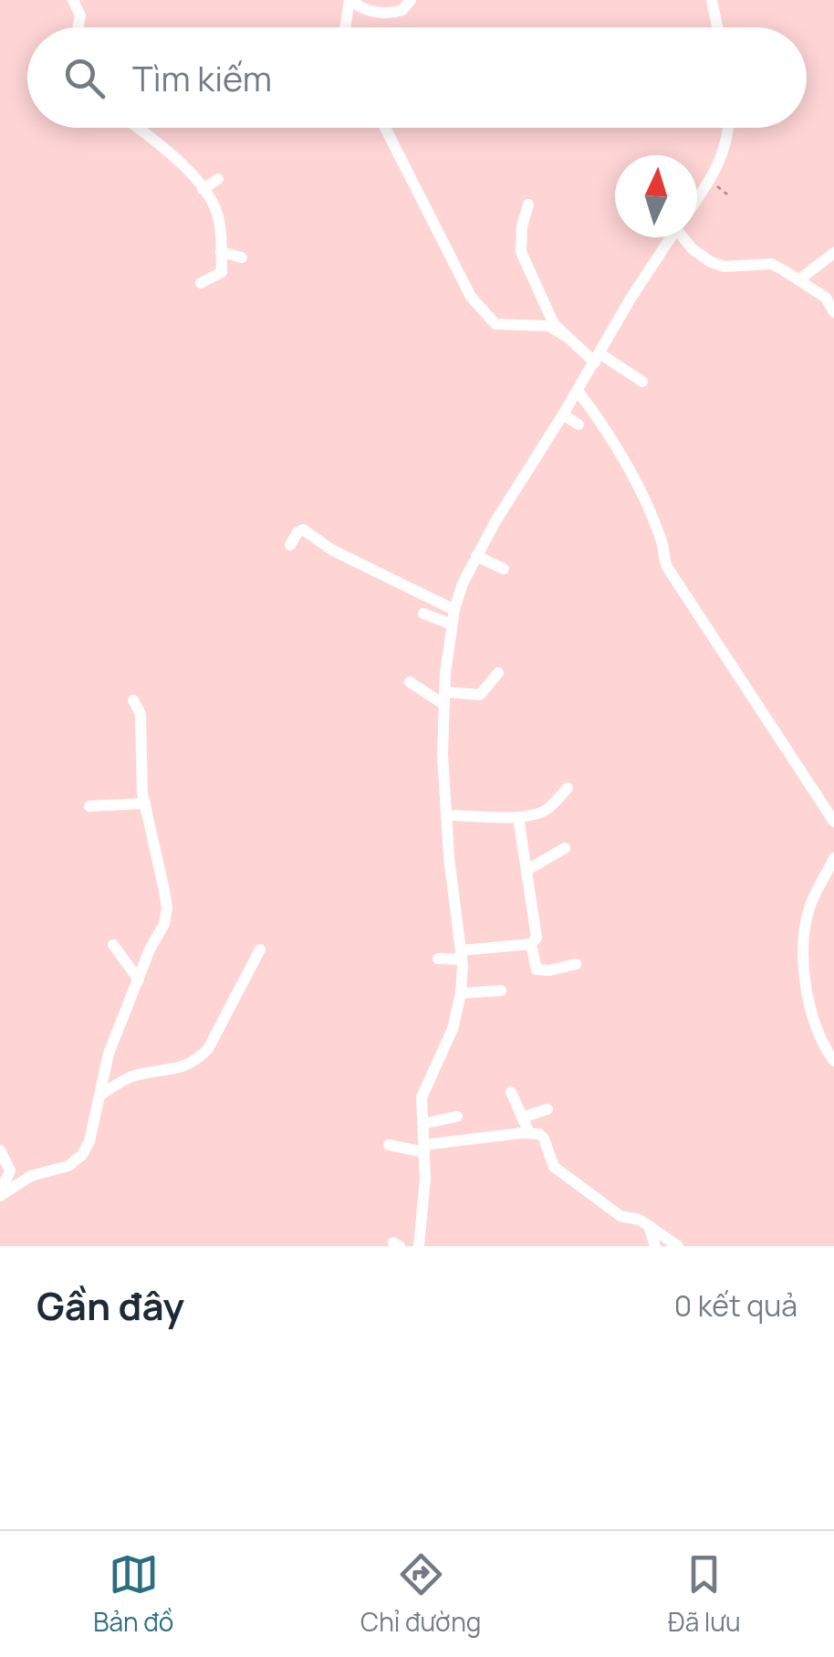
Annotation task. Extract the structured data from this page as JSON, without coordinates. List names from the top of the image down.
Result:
{
  "north": "top",
  "page": {
    "search": "Tìm kiếm",
    "heading": ["Gần đây", "0 kết quả"],
    "nav": ["Bản đồ", "Chỉ đường", "Đã lưu"]
  }
}
